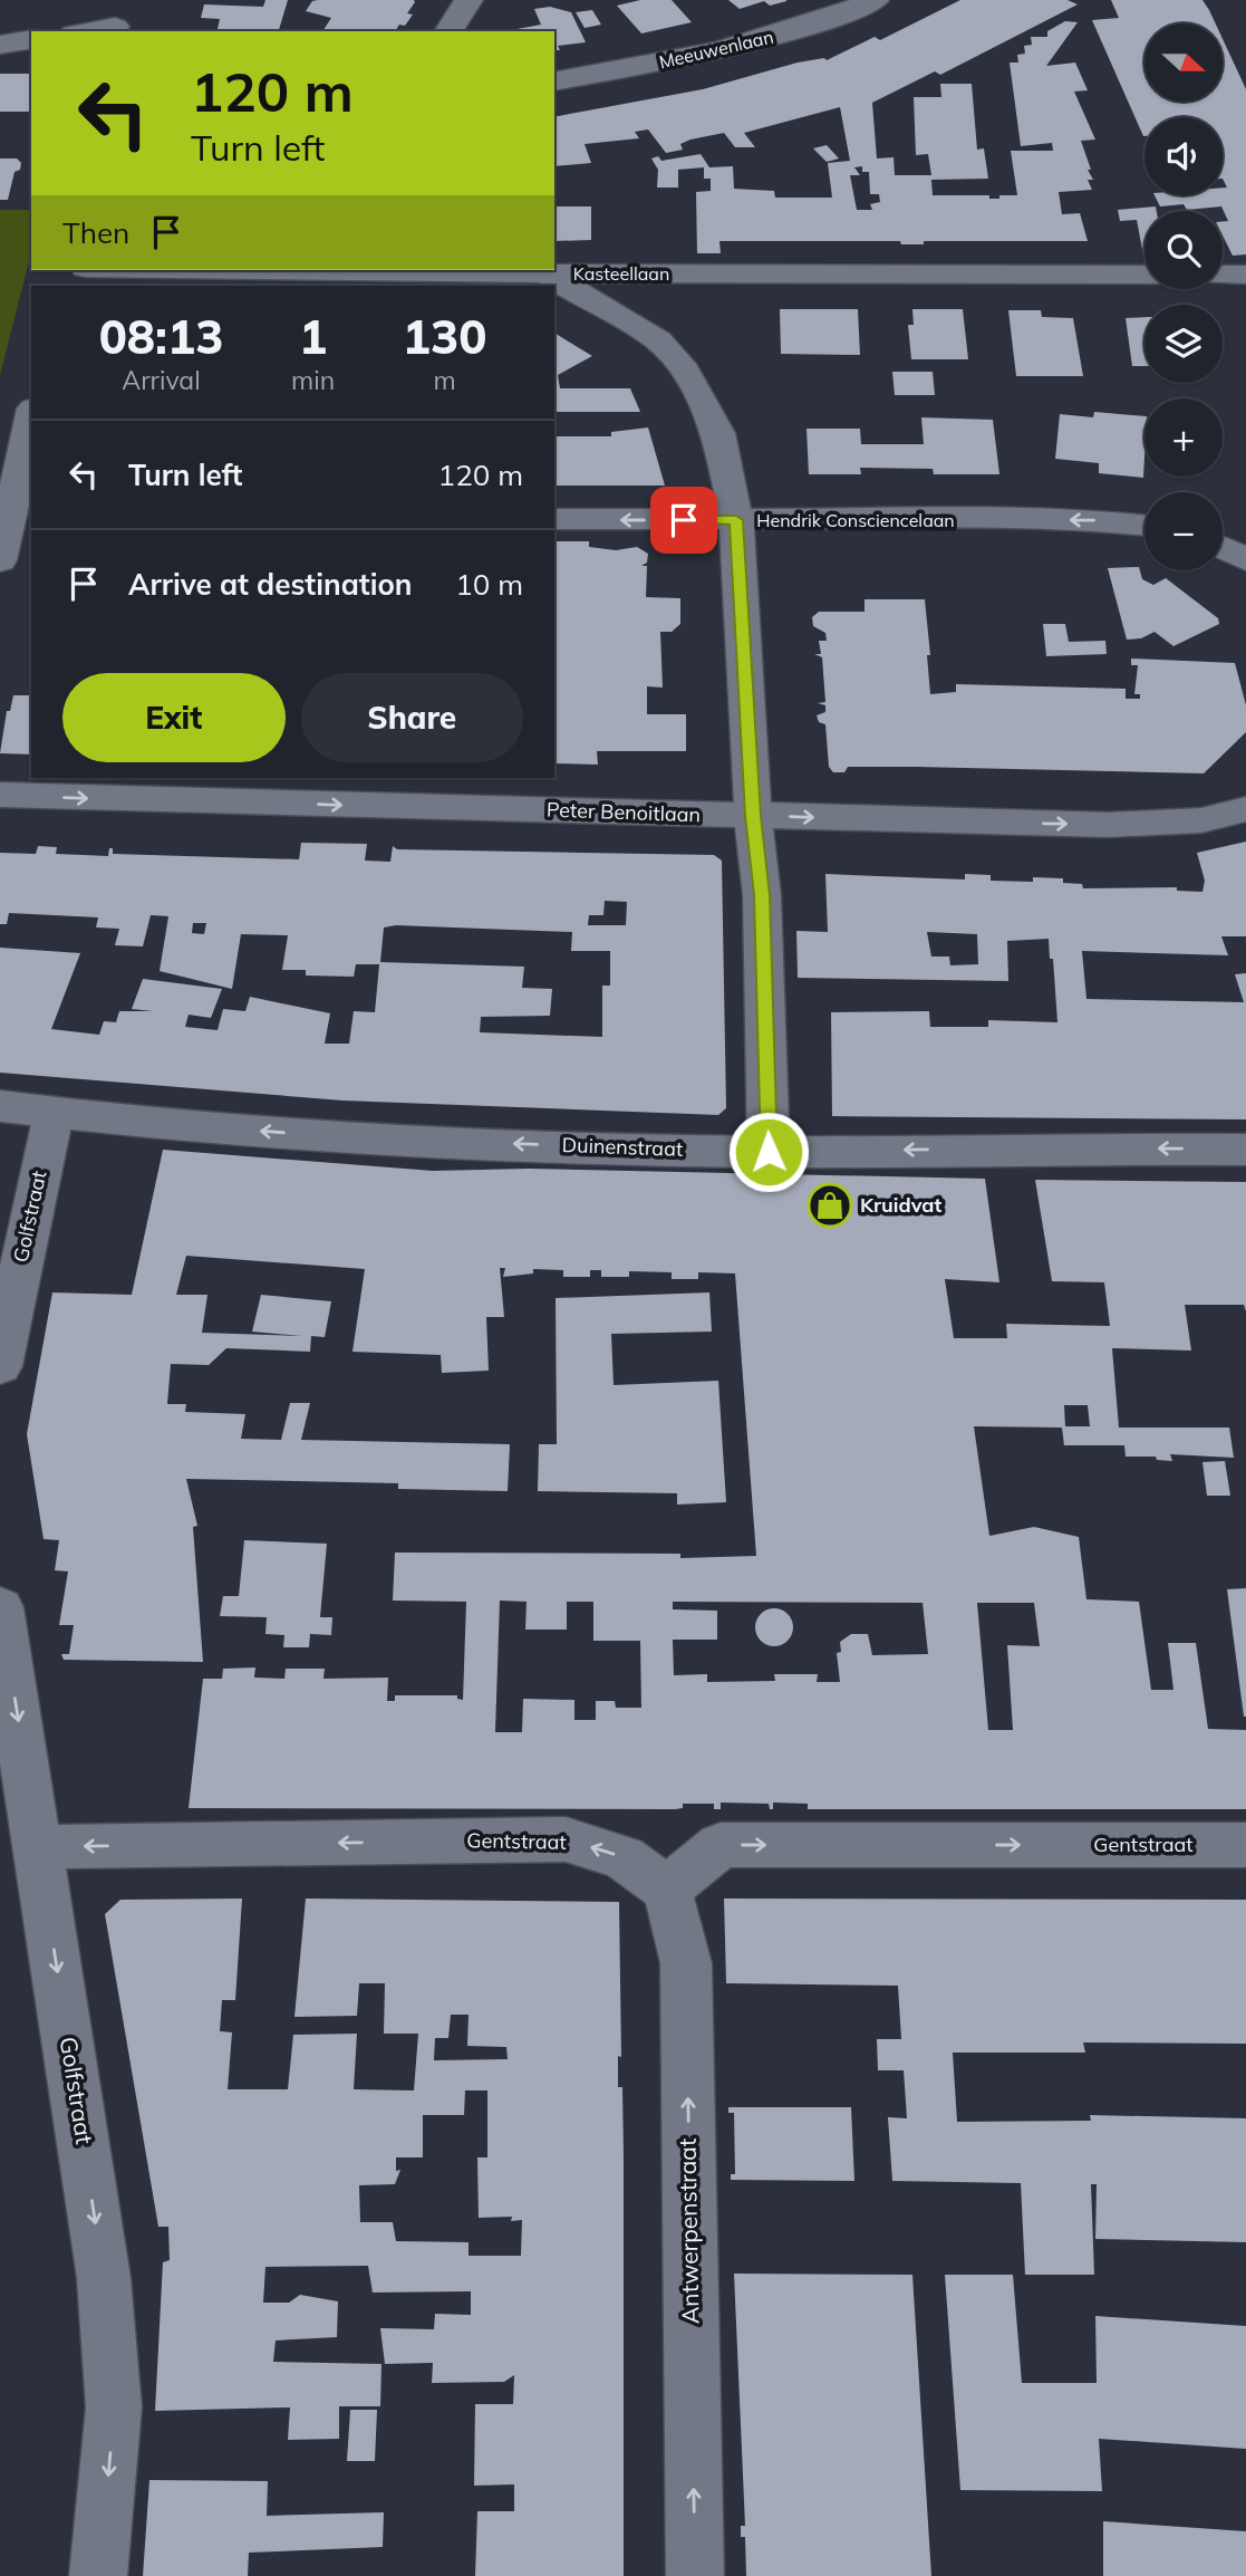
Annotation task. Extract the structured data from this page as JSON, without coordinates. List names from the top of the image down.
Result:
{
  "streets": {
    "street": [
      "Meeuwenlaan",
      "Kasteellaan",
      "Hendrik Consciencelaan",
      "Peter Benoitlaan",
      "Duinenstraat",
      "Golfstraat",
      "Gentstraat",
      "Antwerpenstraat"
    ]
  },
  "crossings": [
    ["Duinenstraat", "Golfstraat"],
    ["Golfstraat", "Gentstraat"],
    ["Gentstraat", "Antwerpenstraat"]
  ],
  "one_way": [
    "Hendrik Consciencelaan",
    "Peter Benoitlaan",
    "Duinenstraat",
    "Golfstraat",
    "Antwerpenstraat"
  ],
  "places": {
    "shop": ["Kruidvat"]
  },
  "north": "right",
  "page": {
    "map_buttons": ["+", "−"],
    "turn": ["120 m", "Turn left"],
    "then": "Then",
    "eta": [
      "08:13",
      "Arrival",
      "1",
      "min",
      "130",
      "m"
    ],
    "list": [
      {
        "name": "Turn left",
        "value": "120 m"
      },
      {
        "name": "Arrive at destination",
        "value": "10 m"
      }
    ],
    "buttons": ["Exit", "Share"]
  }
}
